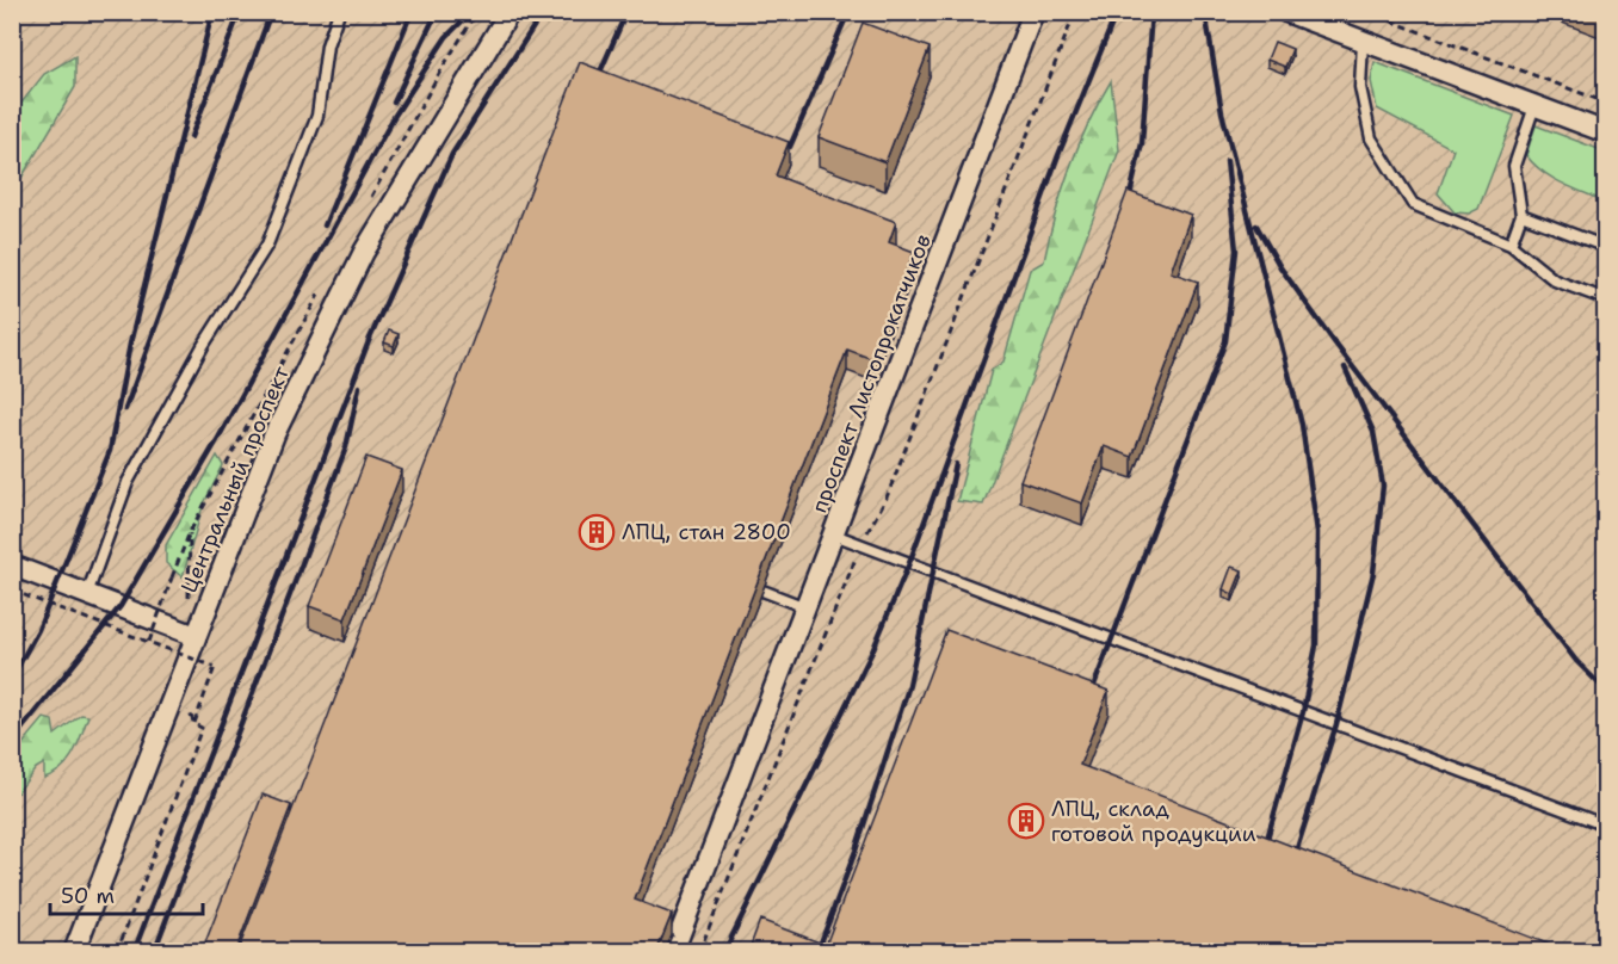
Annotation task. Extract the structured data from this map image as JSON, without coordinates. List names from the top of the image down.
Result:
{
  "streets": {
    "street": ["проспект Листопрокатчиков", "Центральный проспект"]
  },
  "places": {
    "building": ["ЛПЦ, стан 2800", "ЛПЦ, склад готовой продукции"]
  },
  "scale_bar": "50 m"
}
